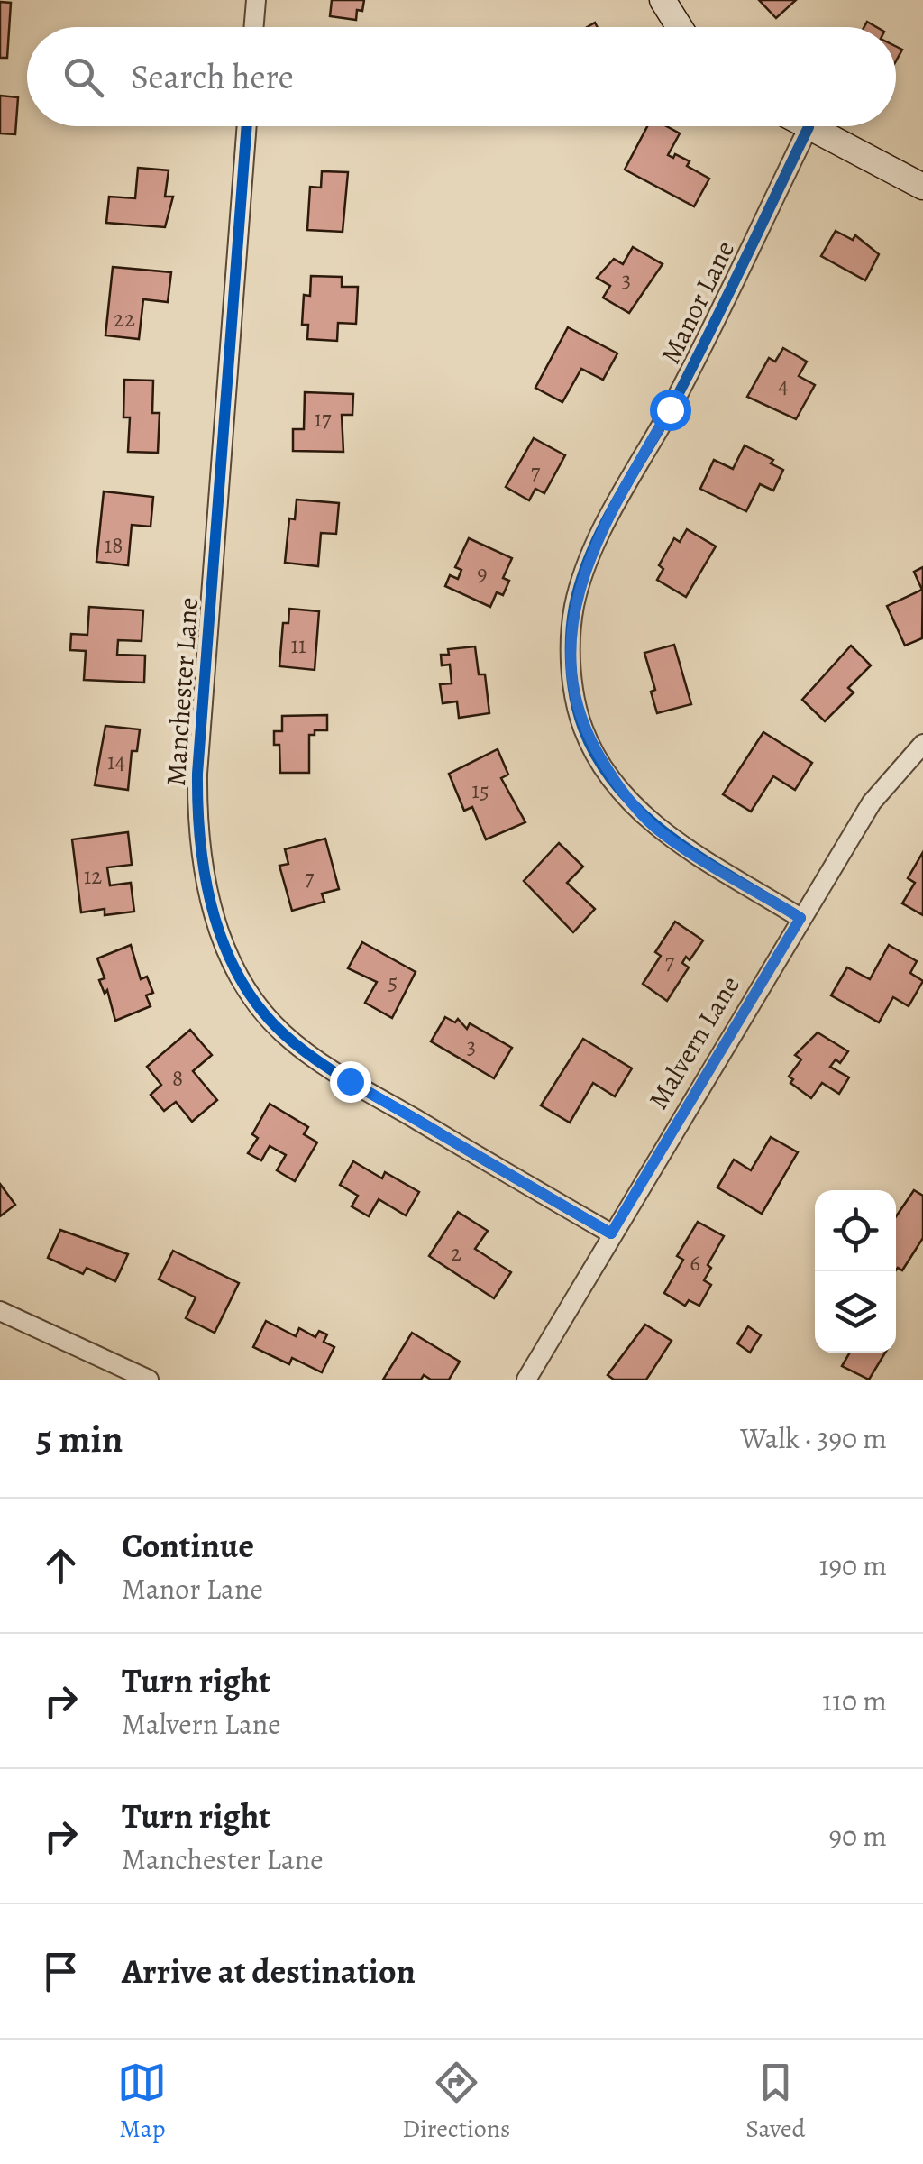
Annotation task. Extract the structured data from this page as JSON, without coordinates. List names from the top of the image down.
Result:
{
  "streets": {
    "street": ["Manor Lane", "Manchester Lane", "Malvern Lane"]
  },
  "crossings": [
    ["Manor Lane", "Malvern Lane"],
    ["Manchester Lane", "Malvern Lane"]
  ],
  "house_numbers": [
    "3",
    "22",
    "4",
    "17",
    "7",
    "18",
    "9",
    "11",
    "14",
    "15",
    "12",
    "7",
    "7",
    "5",
    "3",
    "8",
    "2",
    "6"
  ],
  "page": {
    "search": "Search here",
    "heading": ["5 min", "Walk · 390 m"],
    "list": [
      ["Continue", "Manor Lane", "190 m"],
      ["Turn right", "Malvern Lane", "110 m"],
      ["Turn right", "Manchester Lane", "90 m"],
      "Arrive at destination"
    ],
    "nav": ["Map", "Directions", "Saved"]
  }
}
